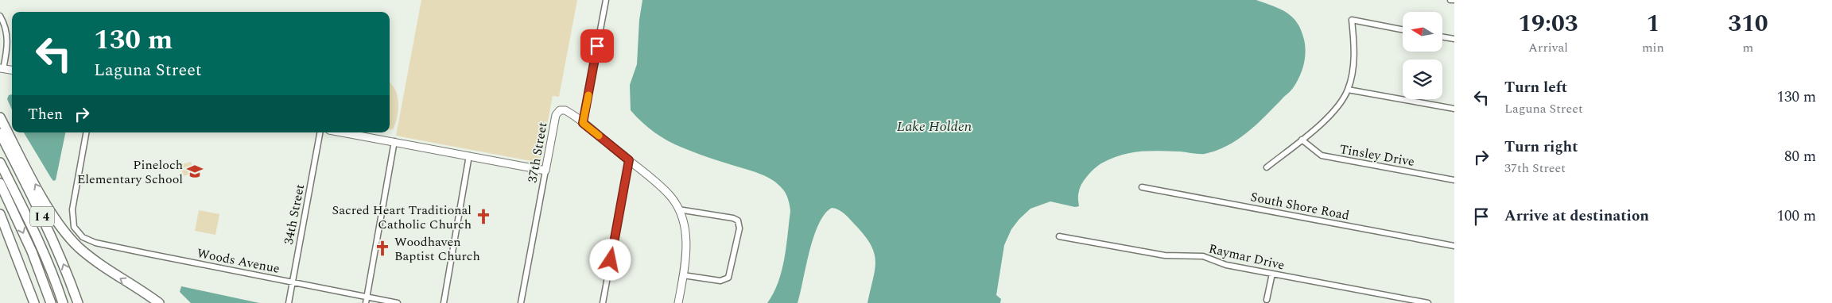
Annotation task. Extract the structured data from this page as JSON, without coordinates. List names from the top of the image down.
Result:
{
  "streets": {
    "highway": ["I 4"],
    "street": [
      "37th Street",
      "Tinsley Drive",
      "South Shore Road",
      "34th Street",
      "Raymar Drive",
      "Woods Avenue"
    ]
  },
  "crossings": [
    ["34th Street", "Woods Avenue"]
  ],
  "water": ["Lake Holden"],
  "places": {
    "school or university": ["Pineloch Elementary School"],
    "church": ["Sacred Heart Traditional Catholic Church", "Woodhaven Baptist Church"]
  },
  "north": "left",
  "page": {
    "eta": [
      "19:03",
      "Arrival",
      "1",
      "min",
      "310",
      "m"
    ],
    "turn": ["130 m", "Laguna Street"],
    "list": [
      {
        "name": "Turn left",
        "note": "Laguna Street",
        "value": "130 m"
      },
      {
        "name": "Turn right",
        "note": "37th Street",
        "value": "80 m"
      },
      {
        "name": "Arrive at destination",
        "value": "100 m"
      }
    ],
    "then": "Then"
  }
}
